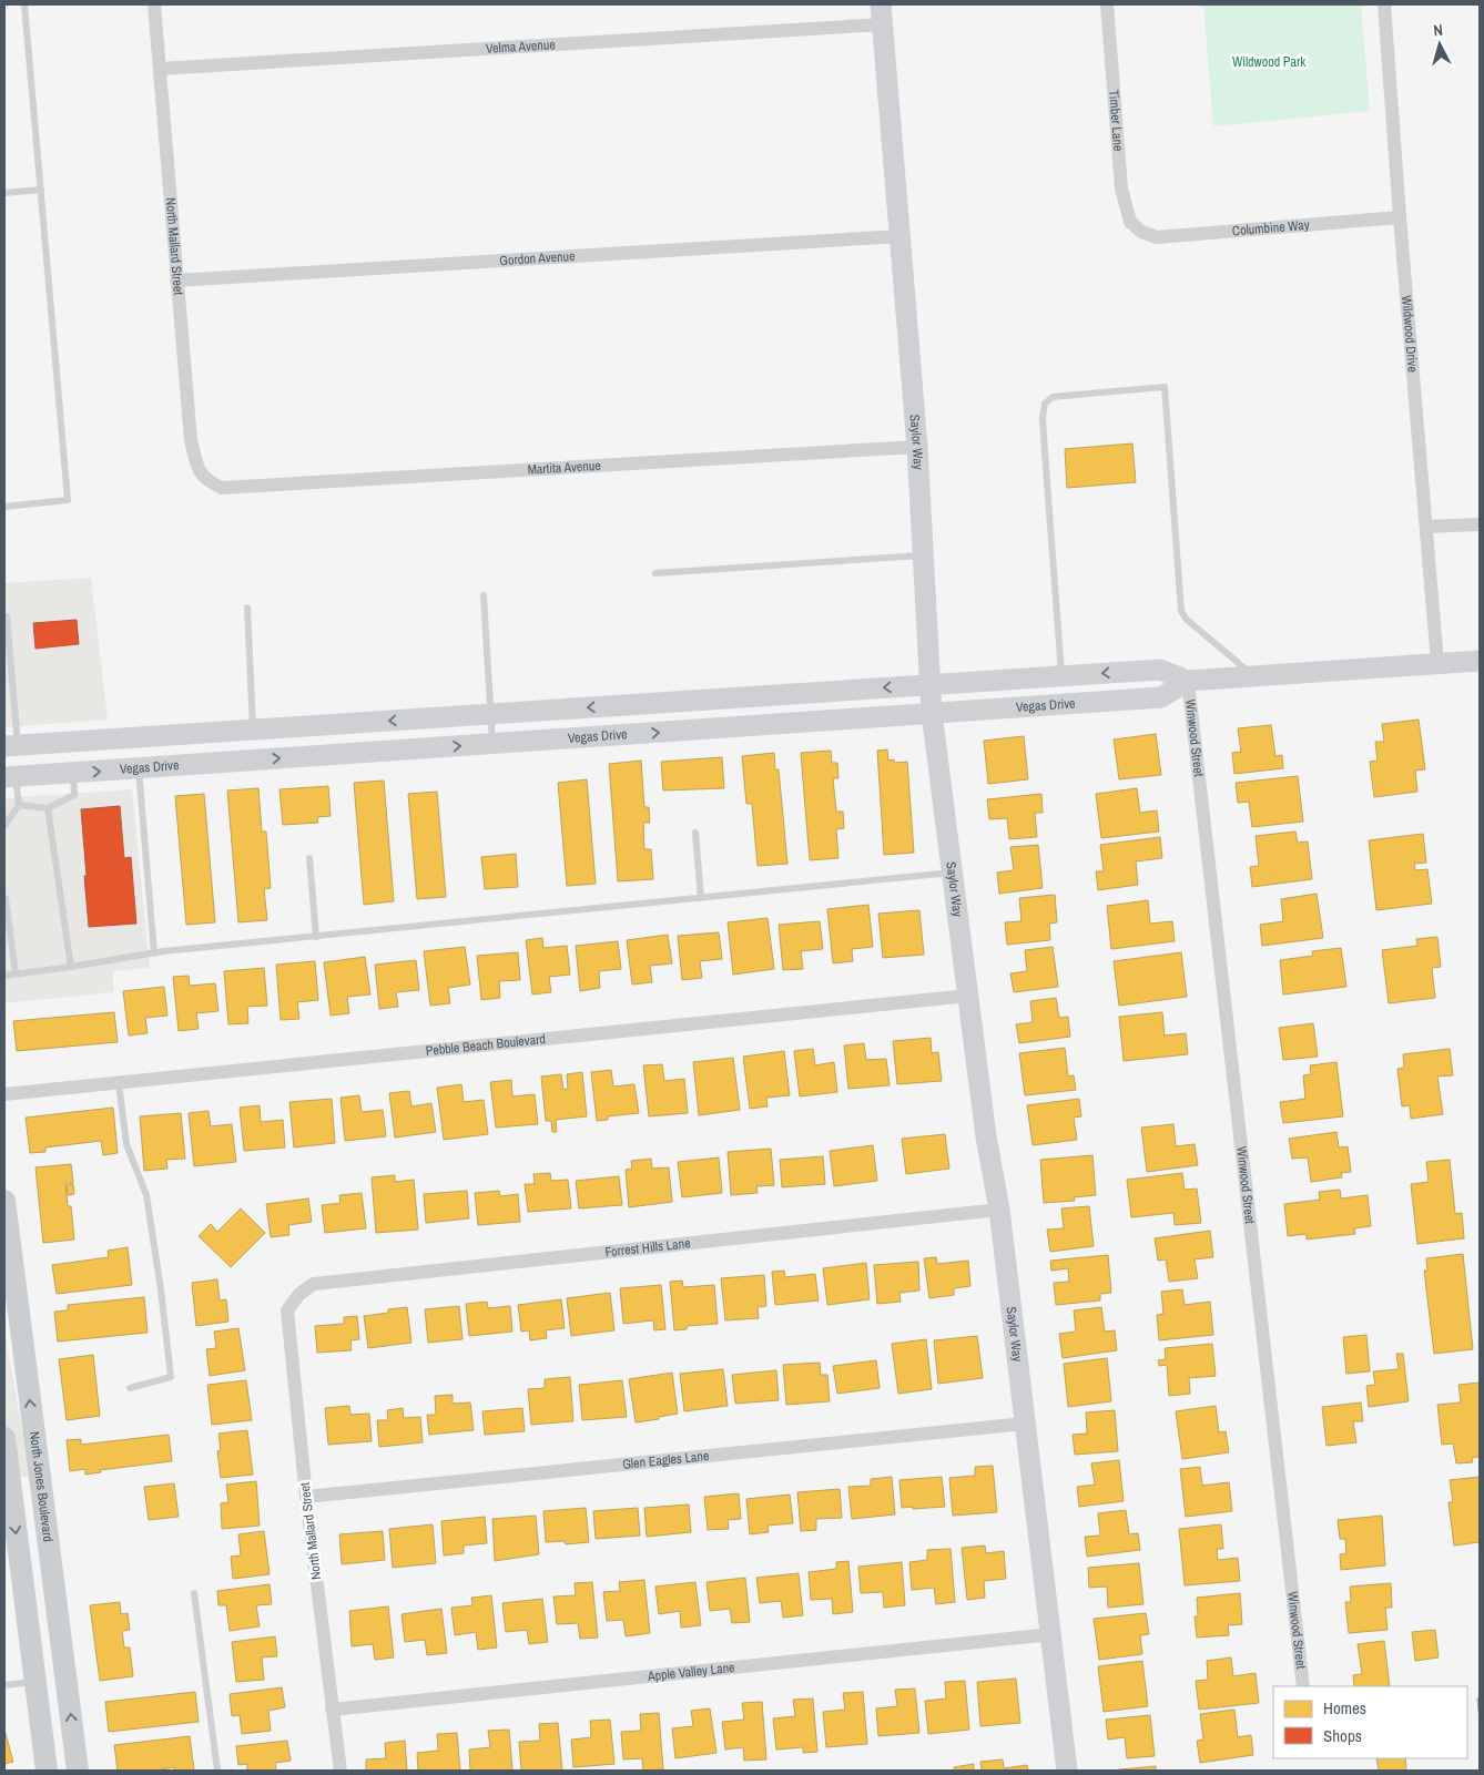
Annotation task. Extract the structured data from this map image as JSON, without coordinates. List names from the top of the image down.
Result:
{
  "streets": {
    "main road": ["Saylor Way", "Vegas Drive", "North Jones Boulevard"],
    "street": [
      "Velma Avenue",
      "Timber Lane",
      "Columbine Way",
      "North Mallard Street",
      "Gordon Avenue",
      "Wildwood Drive",
      "Martita Avenue",
      "Winwood Street",
      "Pebble Beach Boulevard",
      "Forrest Hills Lane",
      "Glen Eagles Lane",
      "Apple Valley Lane"
    ]
  },
  "crossings": [
    ["Velma Avenue", "North Mallard Street"],
    ["Velma Avenue", "Saylor Way"],
    ["Timber Lane", "Columbine Way"],
    ["Columbine Way", "Wildwood Drive"],
    ["North Mallard Street", "Gordon Avenue"],
    ["North Mallard Street", "Martita Avenue"],
    ["North Mallard Street", "Forrest Hills Lane"],
    ["North Mallard Street", "Glen Eagles Lane"],
    ["North Mallard Street", "Apple Valley Lane"],
    ["Gordon Avenue", "Saylor Way"],
    ["Wildwood Drive", "Vegas Drive"],
    ["Saylor Way", "Martita Avenue"],
    ["Saylor Way", "Vegas Drive"],
    ["Saylor Way", "Pebble Beach Boulevard"],
    ["Saylor Way", "Forrest Hills Lane"],
    ["Saylor Way", "Glen Eagles Lane"],
    ["Saylor Way", "Apple Valley Lane"],
    ["Vegas Drive", "Winwood Street"]
  ],
  "parks": ["Wildwood Park"],
  "legend": ["Homes", "Shops"],
  "north": "top"
}
